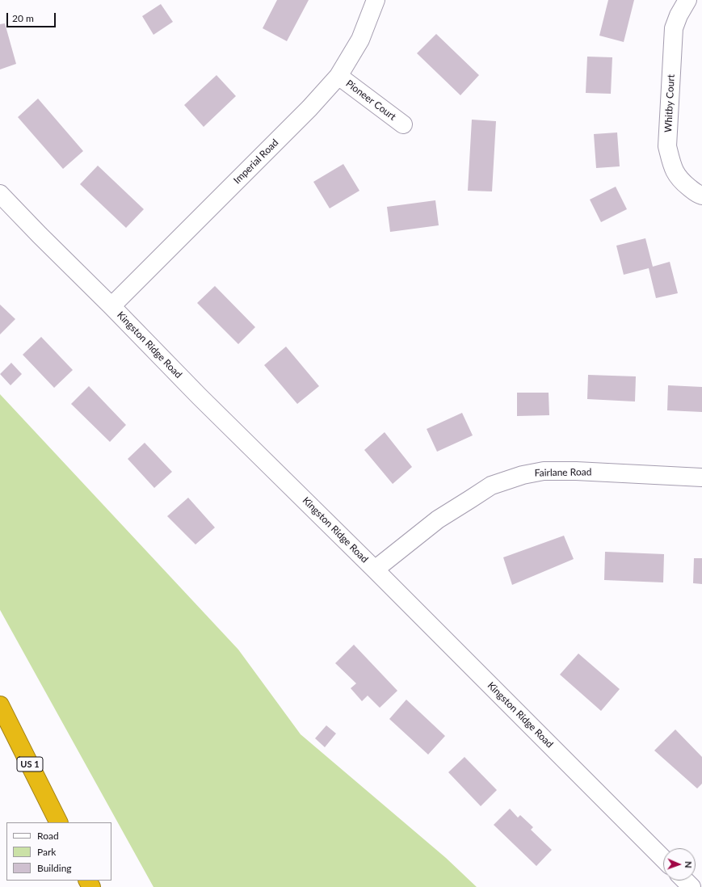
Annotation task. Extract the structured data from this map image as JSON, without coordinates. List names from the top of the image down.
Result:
{
  "streets": {
    "highway": ["US 1"],
    "street": [
      "Pioneer Court",
      "Whitby Court",
      "Imperial Road",
      "Kingston Ridge Road",
      "Fairlane Road"
    ]
  },
  "crossings": [
    ["Pioneer Court", "Imperial Road"],
    ["Imperial Road", "Kingston Ridge Road"],
    ["Kingston Ridge Road", "Fairlane Road"]
  ],
  "legend": ["Road", "Park", "Building"],
  "scale_bar": "20 m",
  "north": "right"
}
